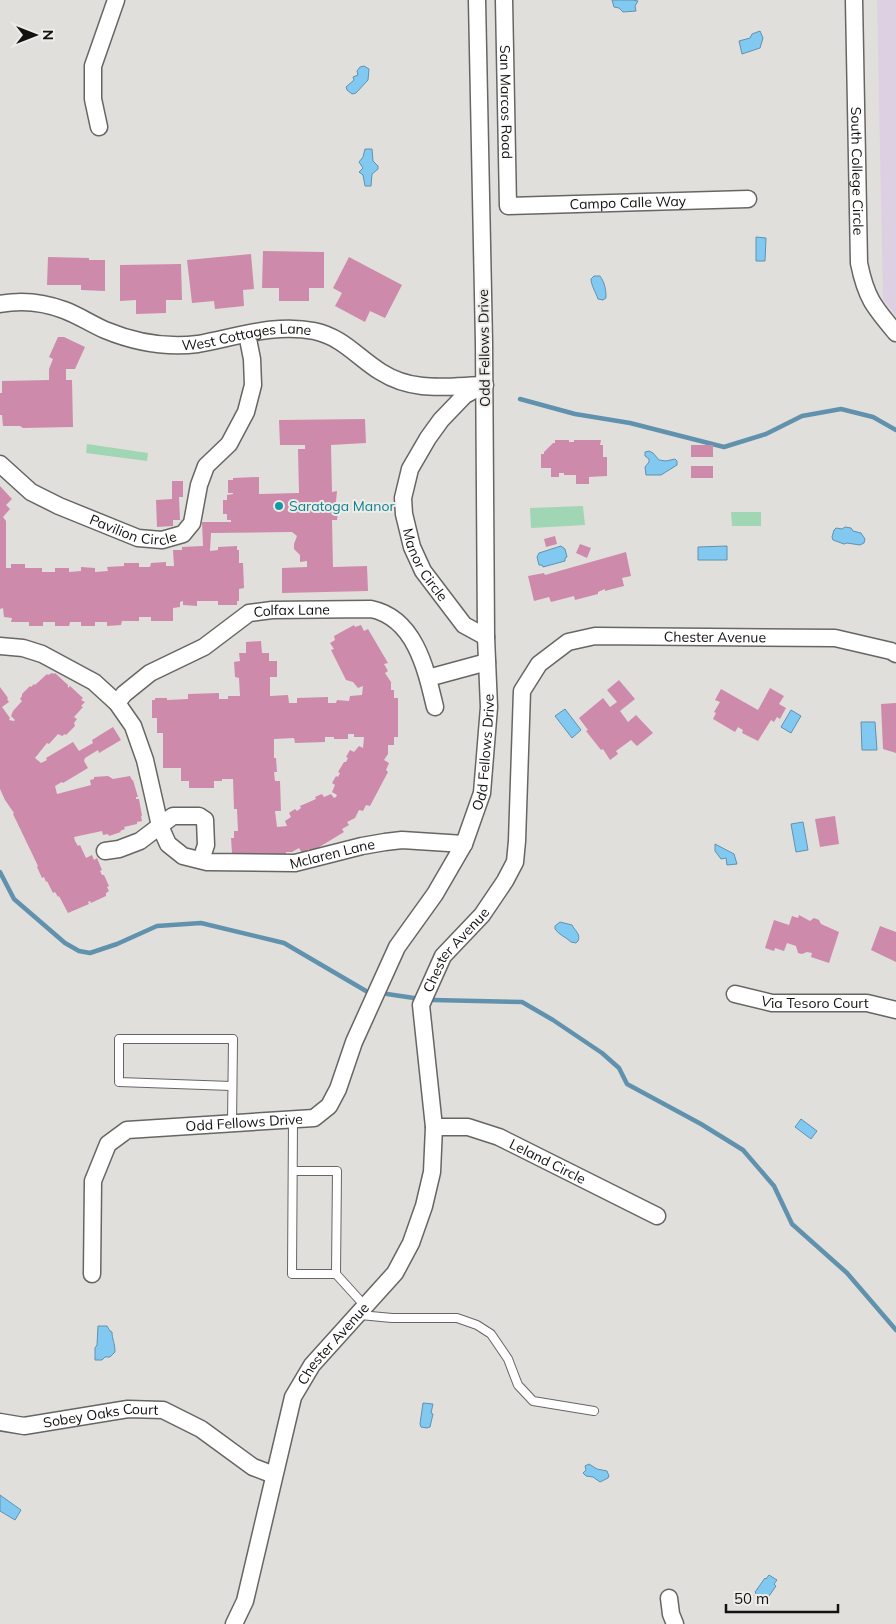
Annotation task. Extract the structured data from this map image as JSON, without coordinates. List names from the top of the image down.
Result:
{
  "streets": {
    "street": [
      "San Marcos Road",
      "South College Circle",
      "Campo Calle Way",
      "West Cottages Lane",
      "Odd Fellows Drive",
      "Pavilion Circle",
      "Manor Circle",
      "Colfax Lane",
      "Chester Avenue",
      "Mclaren Lane",
      "Via Tesoro Court",
      "Leland Circle",
      "Sobey Oaks Court"
    ]
  },
  "crossings": [
    ["San Marcos Road", "Campo Calle Way"],
    ["West Cottages Lane", "Odd Fellows Drive"],
    ["West Cottages Lane", "Pavilion Circle"],
    ["West Cottages Lane", "Manor Circle"],
    ["Odd Fellows Drive", "Manor Circle"],
    ["Odd Fellows Drive", "Mclaren Lane"],
    ["Colfax Lane", "Mclaren Lane"],
    ["Chester Avenue", "Leland Circle"],
    ["Chester Avenue", "Sobey Oaks Court"]
  ],
  "places": ["Saratoga Manor"],
  "scale_bar": "50 m",
  "north": "right"
}
